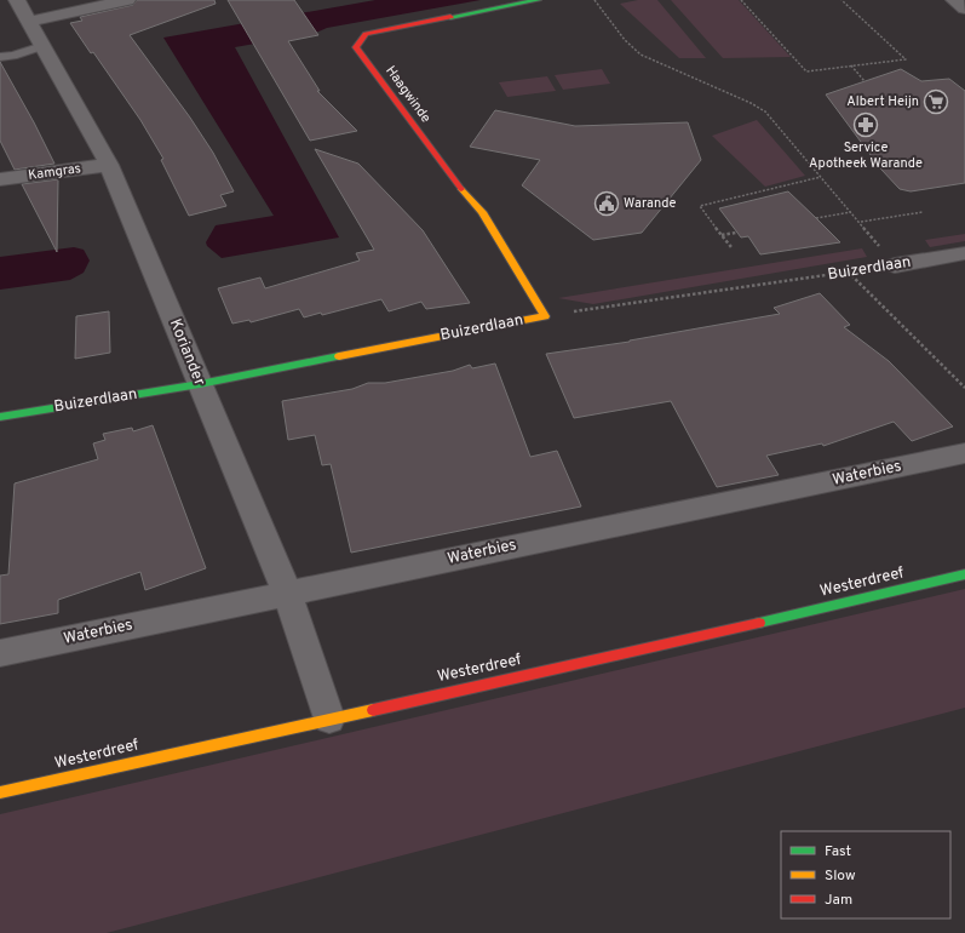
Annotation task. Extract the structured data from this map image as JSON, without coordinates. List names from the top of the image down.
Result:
{
  "streets": {
    "street": [
      "Haagwinde",
      "Kamgras",
      "Buizerdlaan",
      "Koriander",
      "Waterbies",
      "Westerdreef"
    ]
  },
  "crossings": [
    ["Haagwinde", "Buizerdlaan"],
    ["Kamgras", "Koriander"],
    ["Buizerdlaan", "Koriander"],
    ["Koriander", "Waterbies"],
    ["Koriander", "Westerdreef"]
  ],
  "places": {
    "supermarket": ["Albert Heijn"],
    "pharmacy": ["Service Apotheek Warande"],
    "public building": ["Warande"]
  },
  "legend": ["Fast", "Slow", "Jam"]
}
